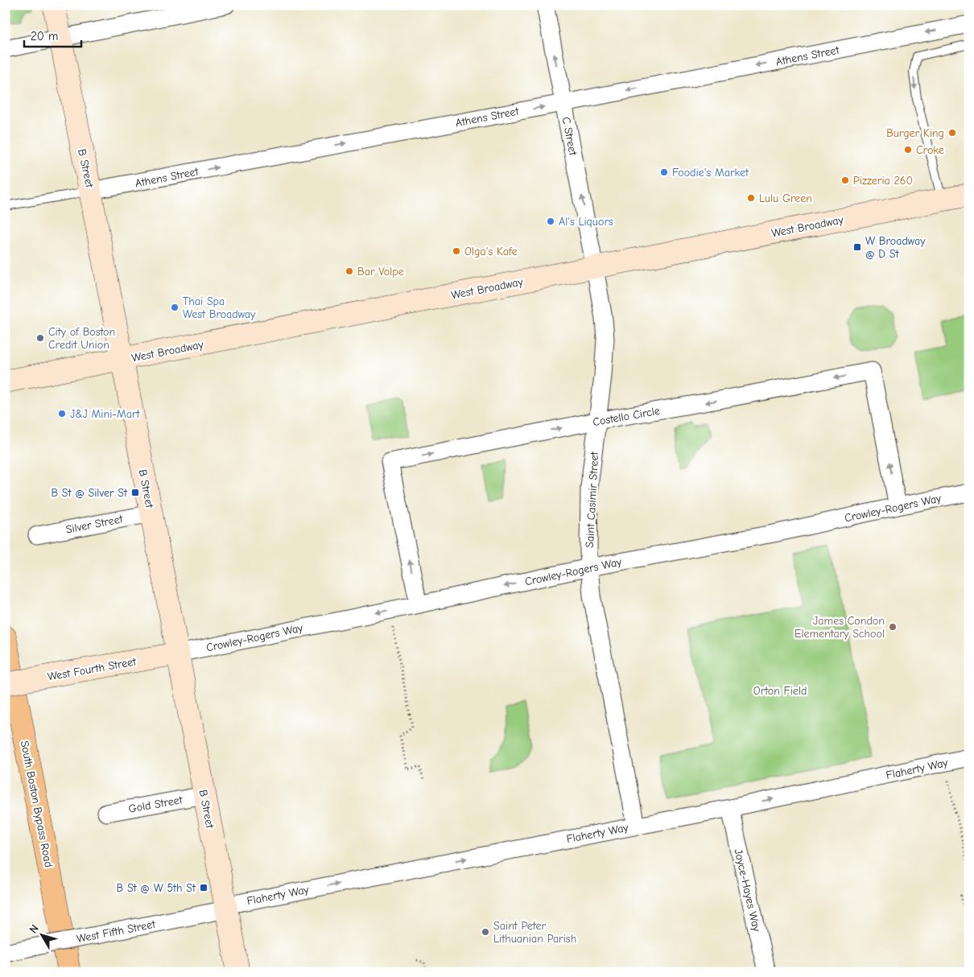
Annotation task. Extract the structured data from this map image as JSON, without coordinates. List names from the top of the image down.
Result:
{
  "streets": {
    "main road": [
      "B Street",
      "West Broadway",
      "West Fourth Street",
      "South Boston Bypass Road"
    ],
    "street": [
      "Athens Street",
      "C Street",
      "Costello Circle",
      "Saint Casimir Street",
      "Crowley-Rogers Way",
      "Silver Street",
      "Flaherty Way",
      "Gold Street",
      "Joyce-Hayes Way",
      "West Fifth Street"
    ]
  },
  "crossings": [
    ["Athens Street", "C Street"],
    ["Athens Street", "B Street"],
    ["C Street", "West Broadway"],
    ["C Street", "Saint Casimir Street"],
    ["B Street", "West Broadway"],
    ["B Street", "Crowley-Rogers Way"],
    ["B Street", "Silver Street"],
    ["B Street", "West Fourth Street"],
    ["B Street", "Flaherty Way"],
    ["B Street", "Gold Street"],
    ["B Street", "West Fifth Street"],
    ["West Broadway", "Saint Casimir Street"],
    ["Costello Circle", "Saint Casimir Street"],
    ["Costello Circle", "Crowley-Rogers Way"],
    ["Saint Casimir Street", "Crowley-Rogers Way"],
    ["Saint Casimir Street", "Flaherty Way"],
    ["Crowley-Rogers Way", "West Fourth Street"],
    ["Flaherty Way", "Joyce-Hayes Way"],
    ["Flaherty Way", "West Fifth Street"]
  ],
  "one_way": ["C Street", "Crowley-Rogers Way", "Flaherty Way"],
  "parks": ["Orton Field"],
  "places": {
    "other": [
      "Burger King",
      "Croke",
      "Foodie's Market",
      "Pizzeria 260",
      "Lulu Green",
      "Al's Liquors",
      "Olga's Kafe",
      "Bar Volpe",
      "Thai Spa West Broadway",
      "City of Boston Credit Union",
      "J&J Mini-Mart",
      "James Condon Elementary School",
      "Saint Peter Lithuanian Parish"
    ],
    "transit": ["W Broadway @ D St", "B St @ Silver St", "B St @ W 5th St"]
  },
  "scale_bar": "20 m",
  "north": "top left"
}
